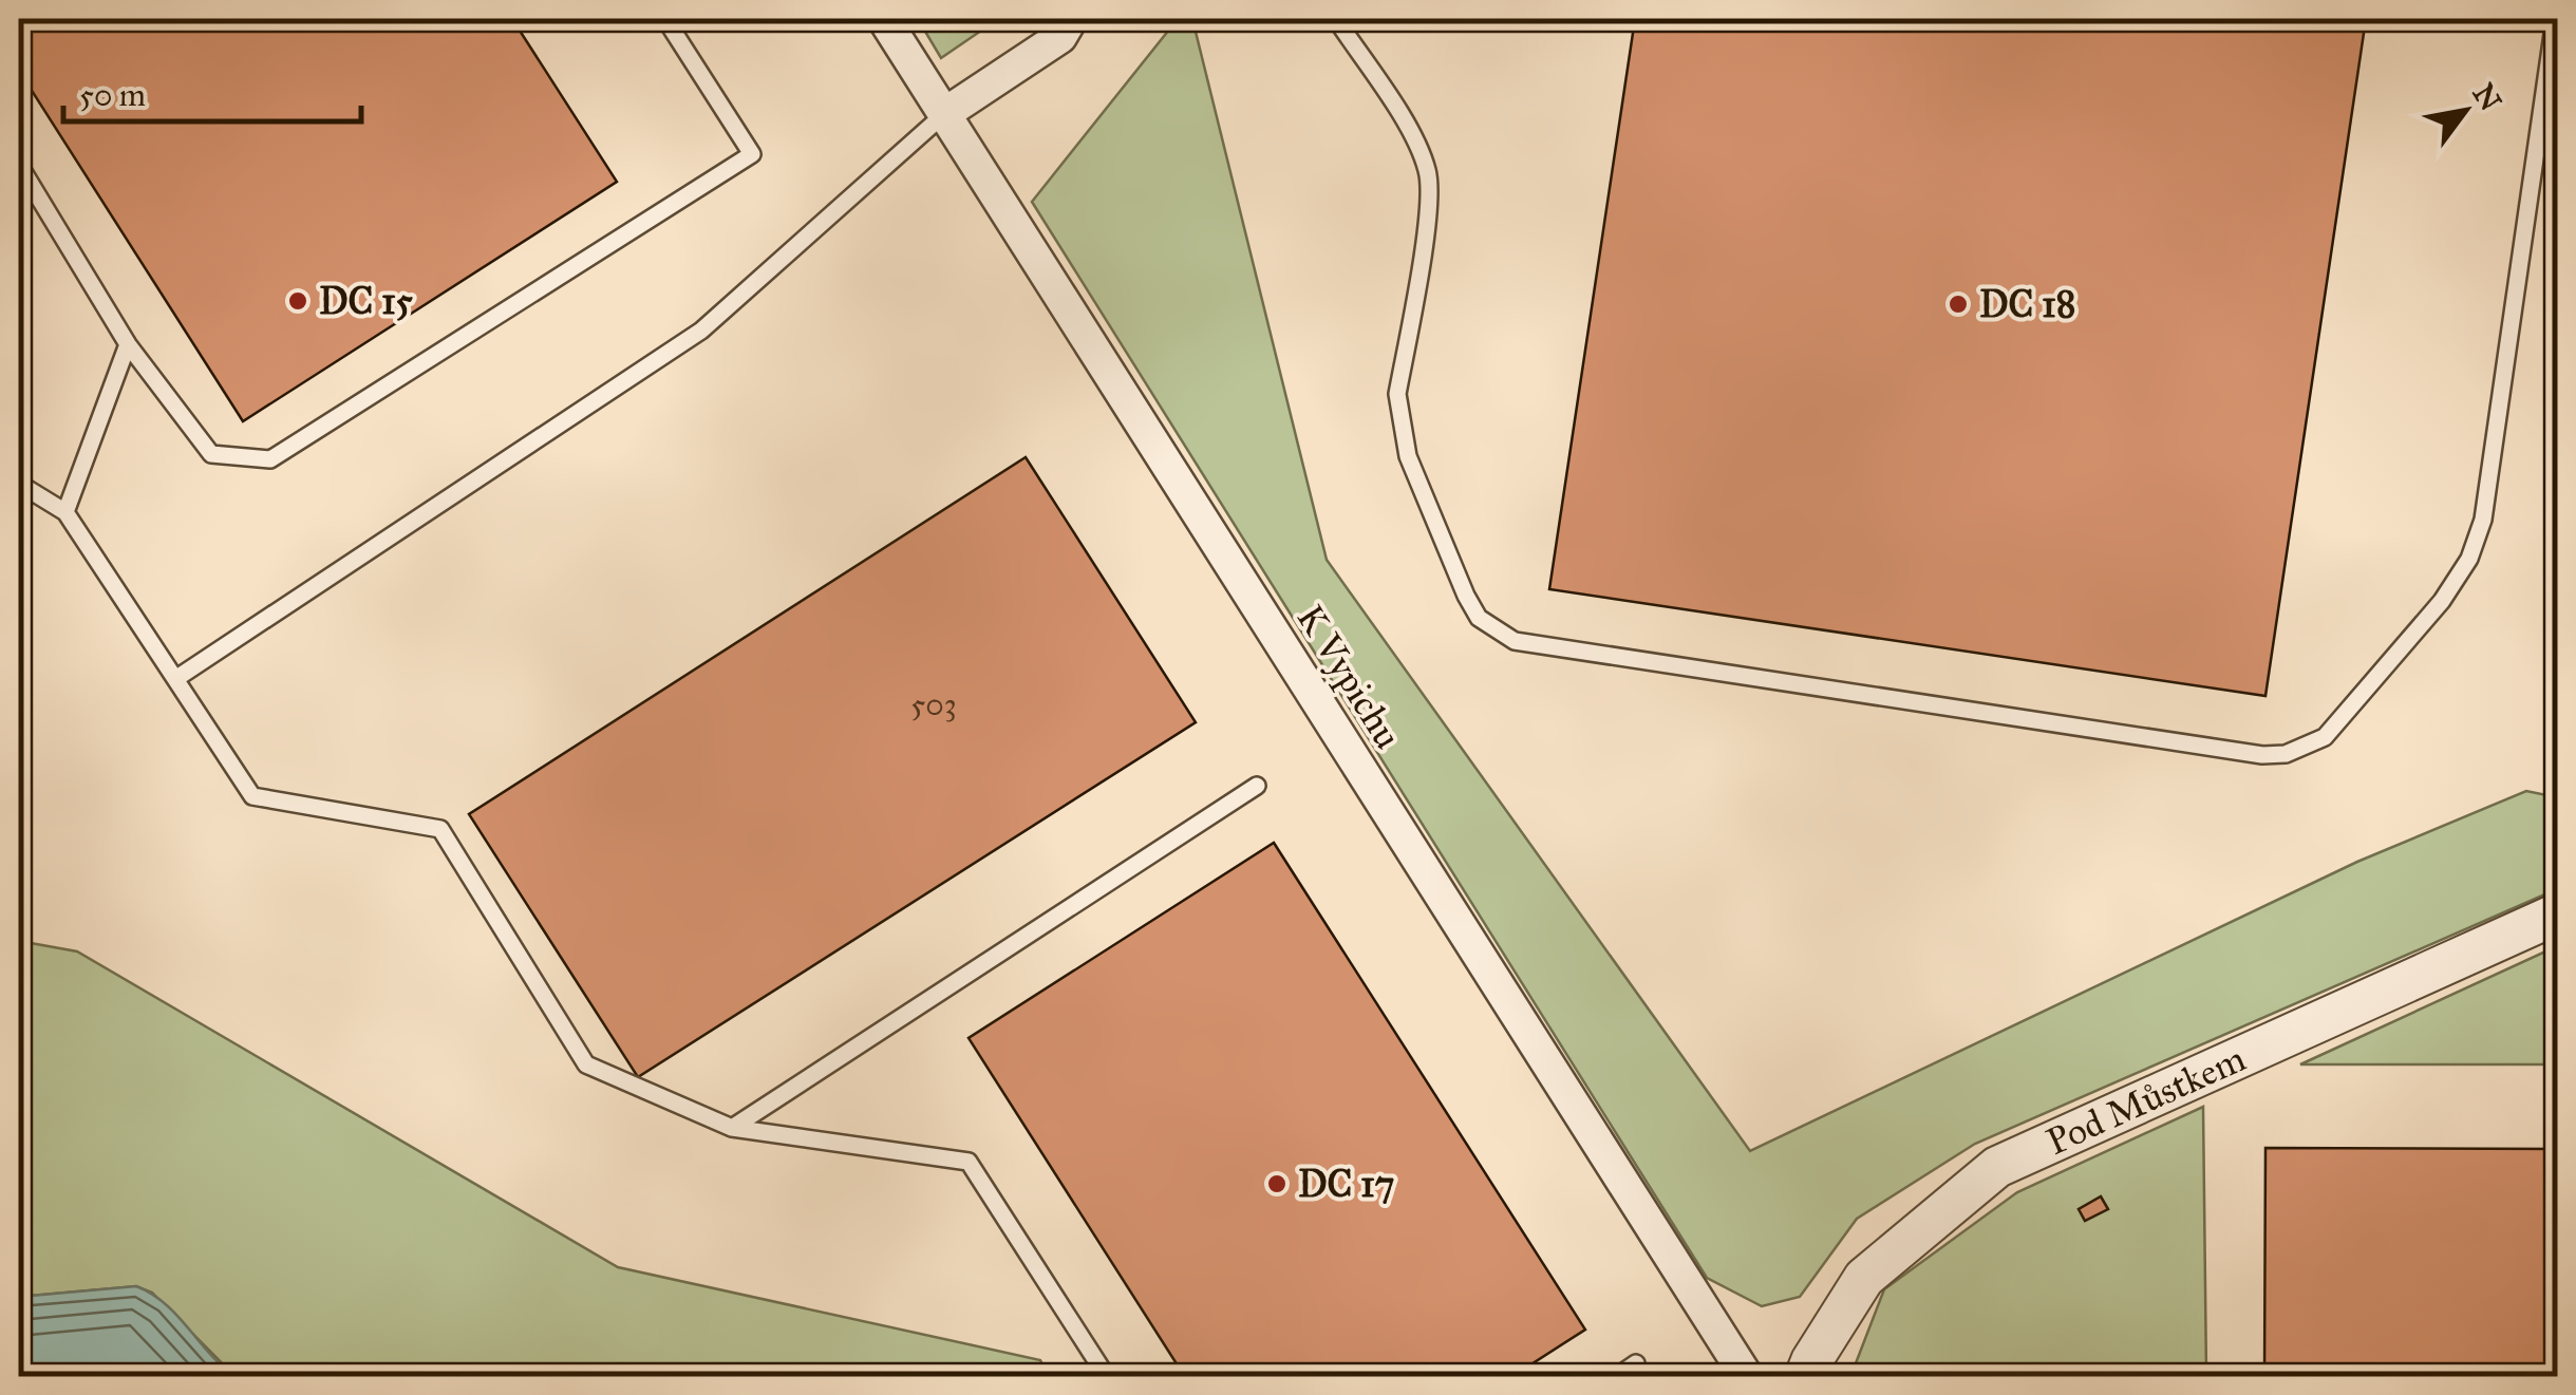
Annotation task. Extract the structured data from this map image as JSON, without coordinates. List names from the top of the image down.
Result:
{
  "streets": {
    "street": ["K Vypichu", "Pod Můstkem"]
  },
  "places": ["DC 15", "DC 18", "DC 17"],
  "house_numbers": ["503"],
  "scale_bar": "50 m",
  "north": "top right"
}
